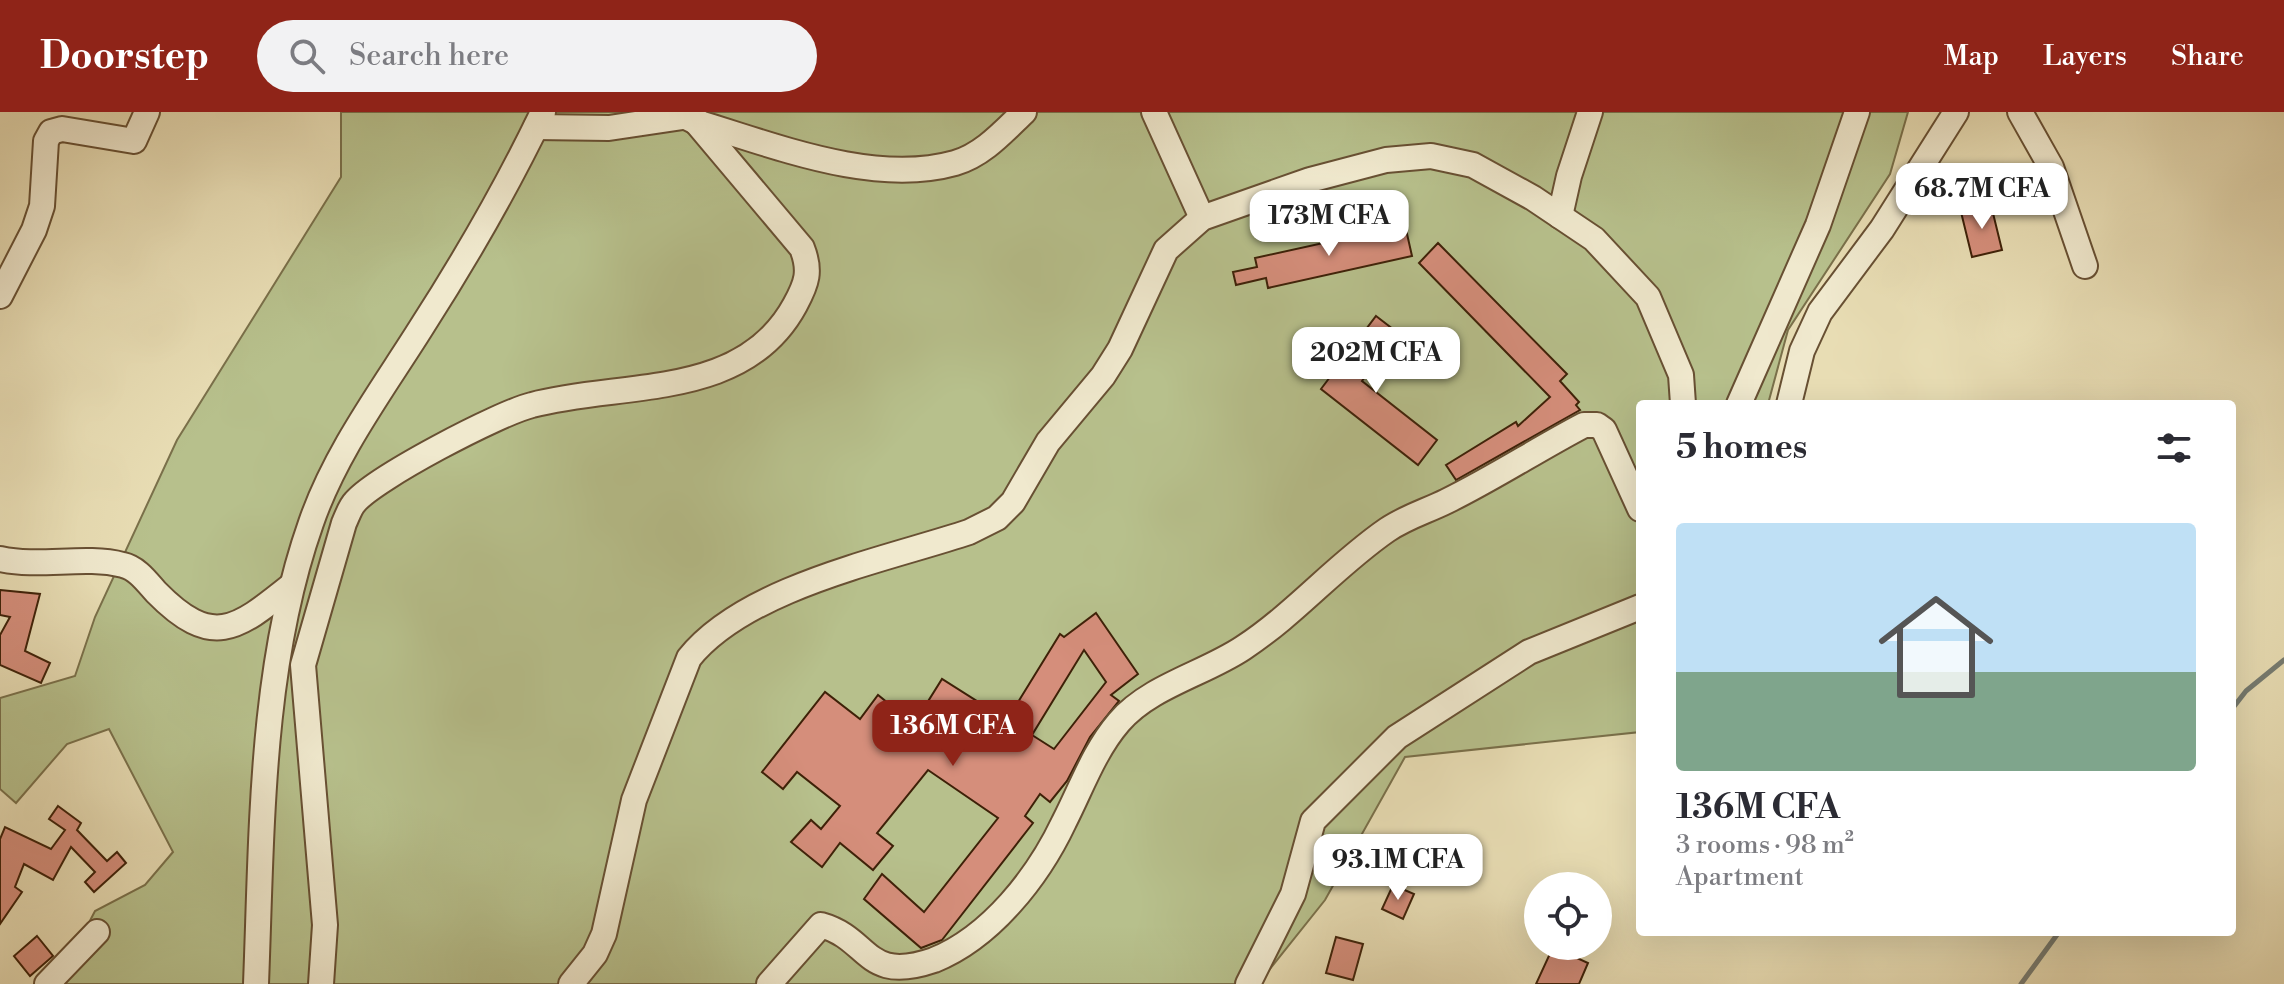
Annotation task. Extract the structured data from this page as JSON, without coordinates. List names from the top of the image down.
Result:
{
  "page": {
    "header": "Doorstep",
    "search": "Search here",
    "nav": ["Map", "Layers", "Share"],
    "price": [
      "68.7M CFA",
      "173M CFA",
      "202M CFA",
      "136M CFA",
      "93.1M CFA"
    ],
    "heading": "5 homes",
    "list": [
      {
        "name": "136M CFA",
        "note": "3 rooms · 98 m² · Apartment"
      }
    ]
  }
}
